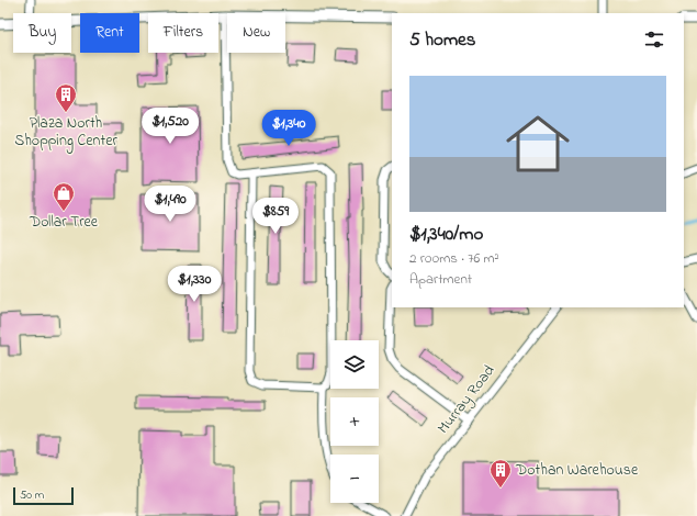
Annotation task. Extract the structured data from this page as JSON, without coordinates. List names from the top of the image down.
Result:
{
  "streets": {
    "street": ["Murray Road"]
  },
  "places": {
    "building": ["Plaza North Shopping Center", "Dothan Warehouse"],
    "shop": ["Dollar Tree"]
  },
  "scale_bar": "50 m",
  "page": {
    "chip": [
      "Buy",
      "Rent",
      "Filters",
      "New"
    ],
    "heading": "5 homes",
    "list": [
      {
        "name": "$1,340/mo",
        "note": "2 rooms · 76 m² · Apartment"
      }
    ],
    "price": [
      "$1,520",
      "$1,340",
      "$1,490",
      "$859",
      "$1,330"
    ],
    "map_buttons": ["+", "−"],
    "scale": "50 m"
  }
}
